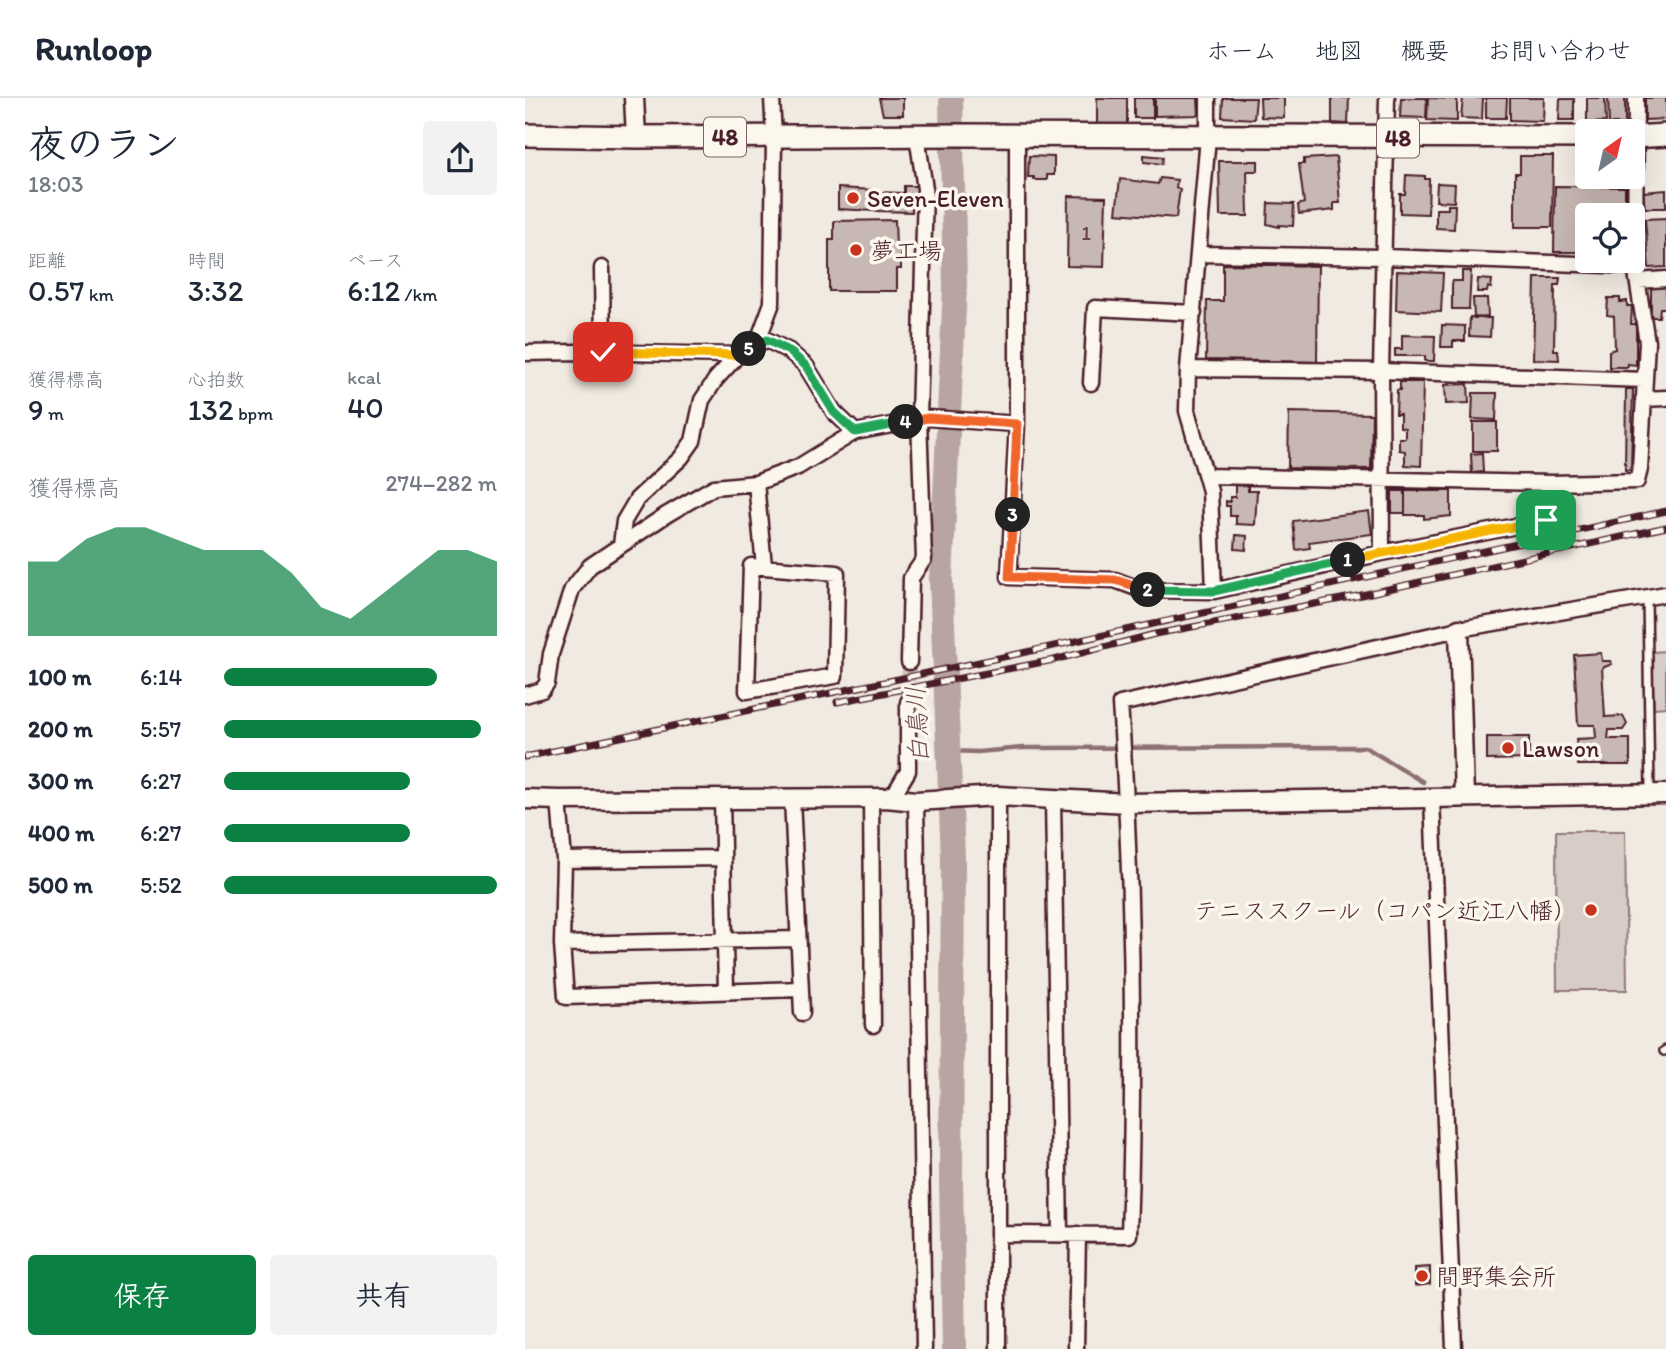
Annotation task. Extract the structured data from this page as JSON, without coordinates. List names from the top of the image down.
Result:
{
  "streets": {
    "main road": ["48"]
  },
  "water": ["白鳥川"],
  "places": [
    "Seven-Eleven",
    "夢工場",
    "Lawson",
    "テニススクール（コパン近江八幡）",
    "間野集会所"
  ],
  "house_numbers": ["1"],
  "north": "top right",
  "page": {
    "header": "Runloop",
    "nav": [
      "ホーム",
      "地図",
      "概要",
      "お問い合わせ"
    ],
    "heading": ["夜のラン", "18:03"],
    "stats": [
      ["距離", "0.57 km"],
      ["時間", "3:32"],
      ["ペース", "6:12 /km"],
      ["獲得標高", "9 m"],
      ["心拍数", "132 bpm"],
      ["kcal", "40"]
    ],
    "pins": [
      "5",
      "4",
      "3",
      "1",
      "2"
    ],
    "chart": ["獲得標高", "274–282 m"],
    "list": [
      {
        "name": "100 m",
        "note": "6:14"
      },
      {
        "name": "200 m",
        "note": "5:57"
      },
      {
        "name": "300 m",
        "note": "6:27"
      },
      {
        "name": "400 m",
        "note": "6:27"
      },
      {
        "name": "500 m",
        "note": "5:52"
      }
    ],
    "buttons": ["保存", "共有"]
  }
}
